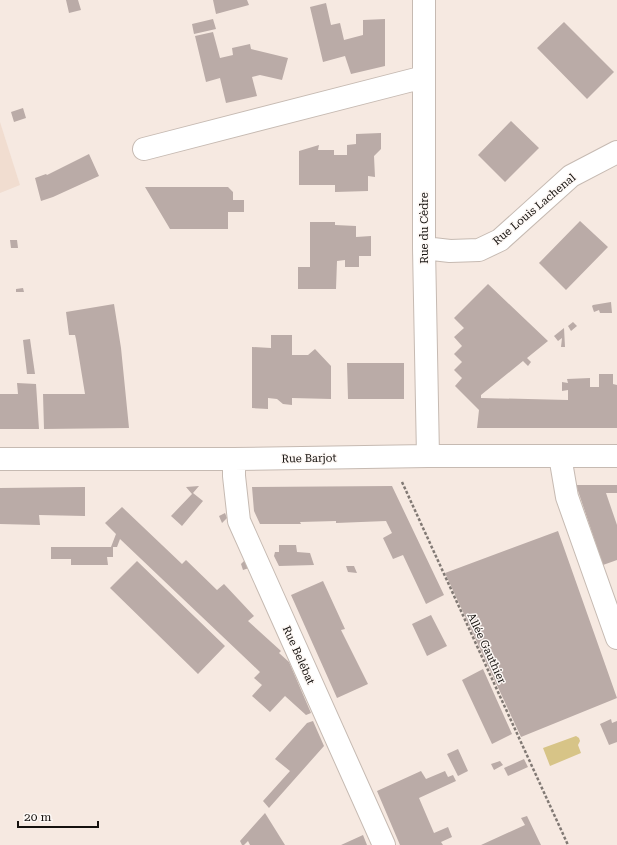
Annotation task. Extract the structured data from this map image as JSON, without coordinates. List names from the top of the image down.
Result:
{
  "streets": {
    "street": [
      "Rue Louis Lachenal",
      "Rue du Cèdre",
      "Rue Barjot",
      "Rue Belébat"
    ],
    "path": ["Allée Gauthier"]
  },
  "crossings": [
    ["Rue Louis Lachenal", "Rue du Cèdre"],
    ["Rue du Cèdre", "Rue Barjot"],
    ["Rue Barjot", "Allée Gauthier"],
    ["Rue Barjot", "Rue Belébat"]
  ],
  "scale_bar": "20 m"
}
